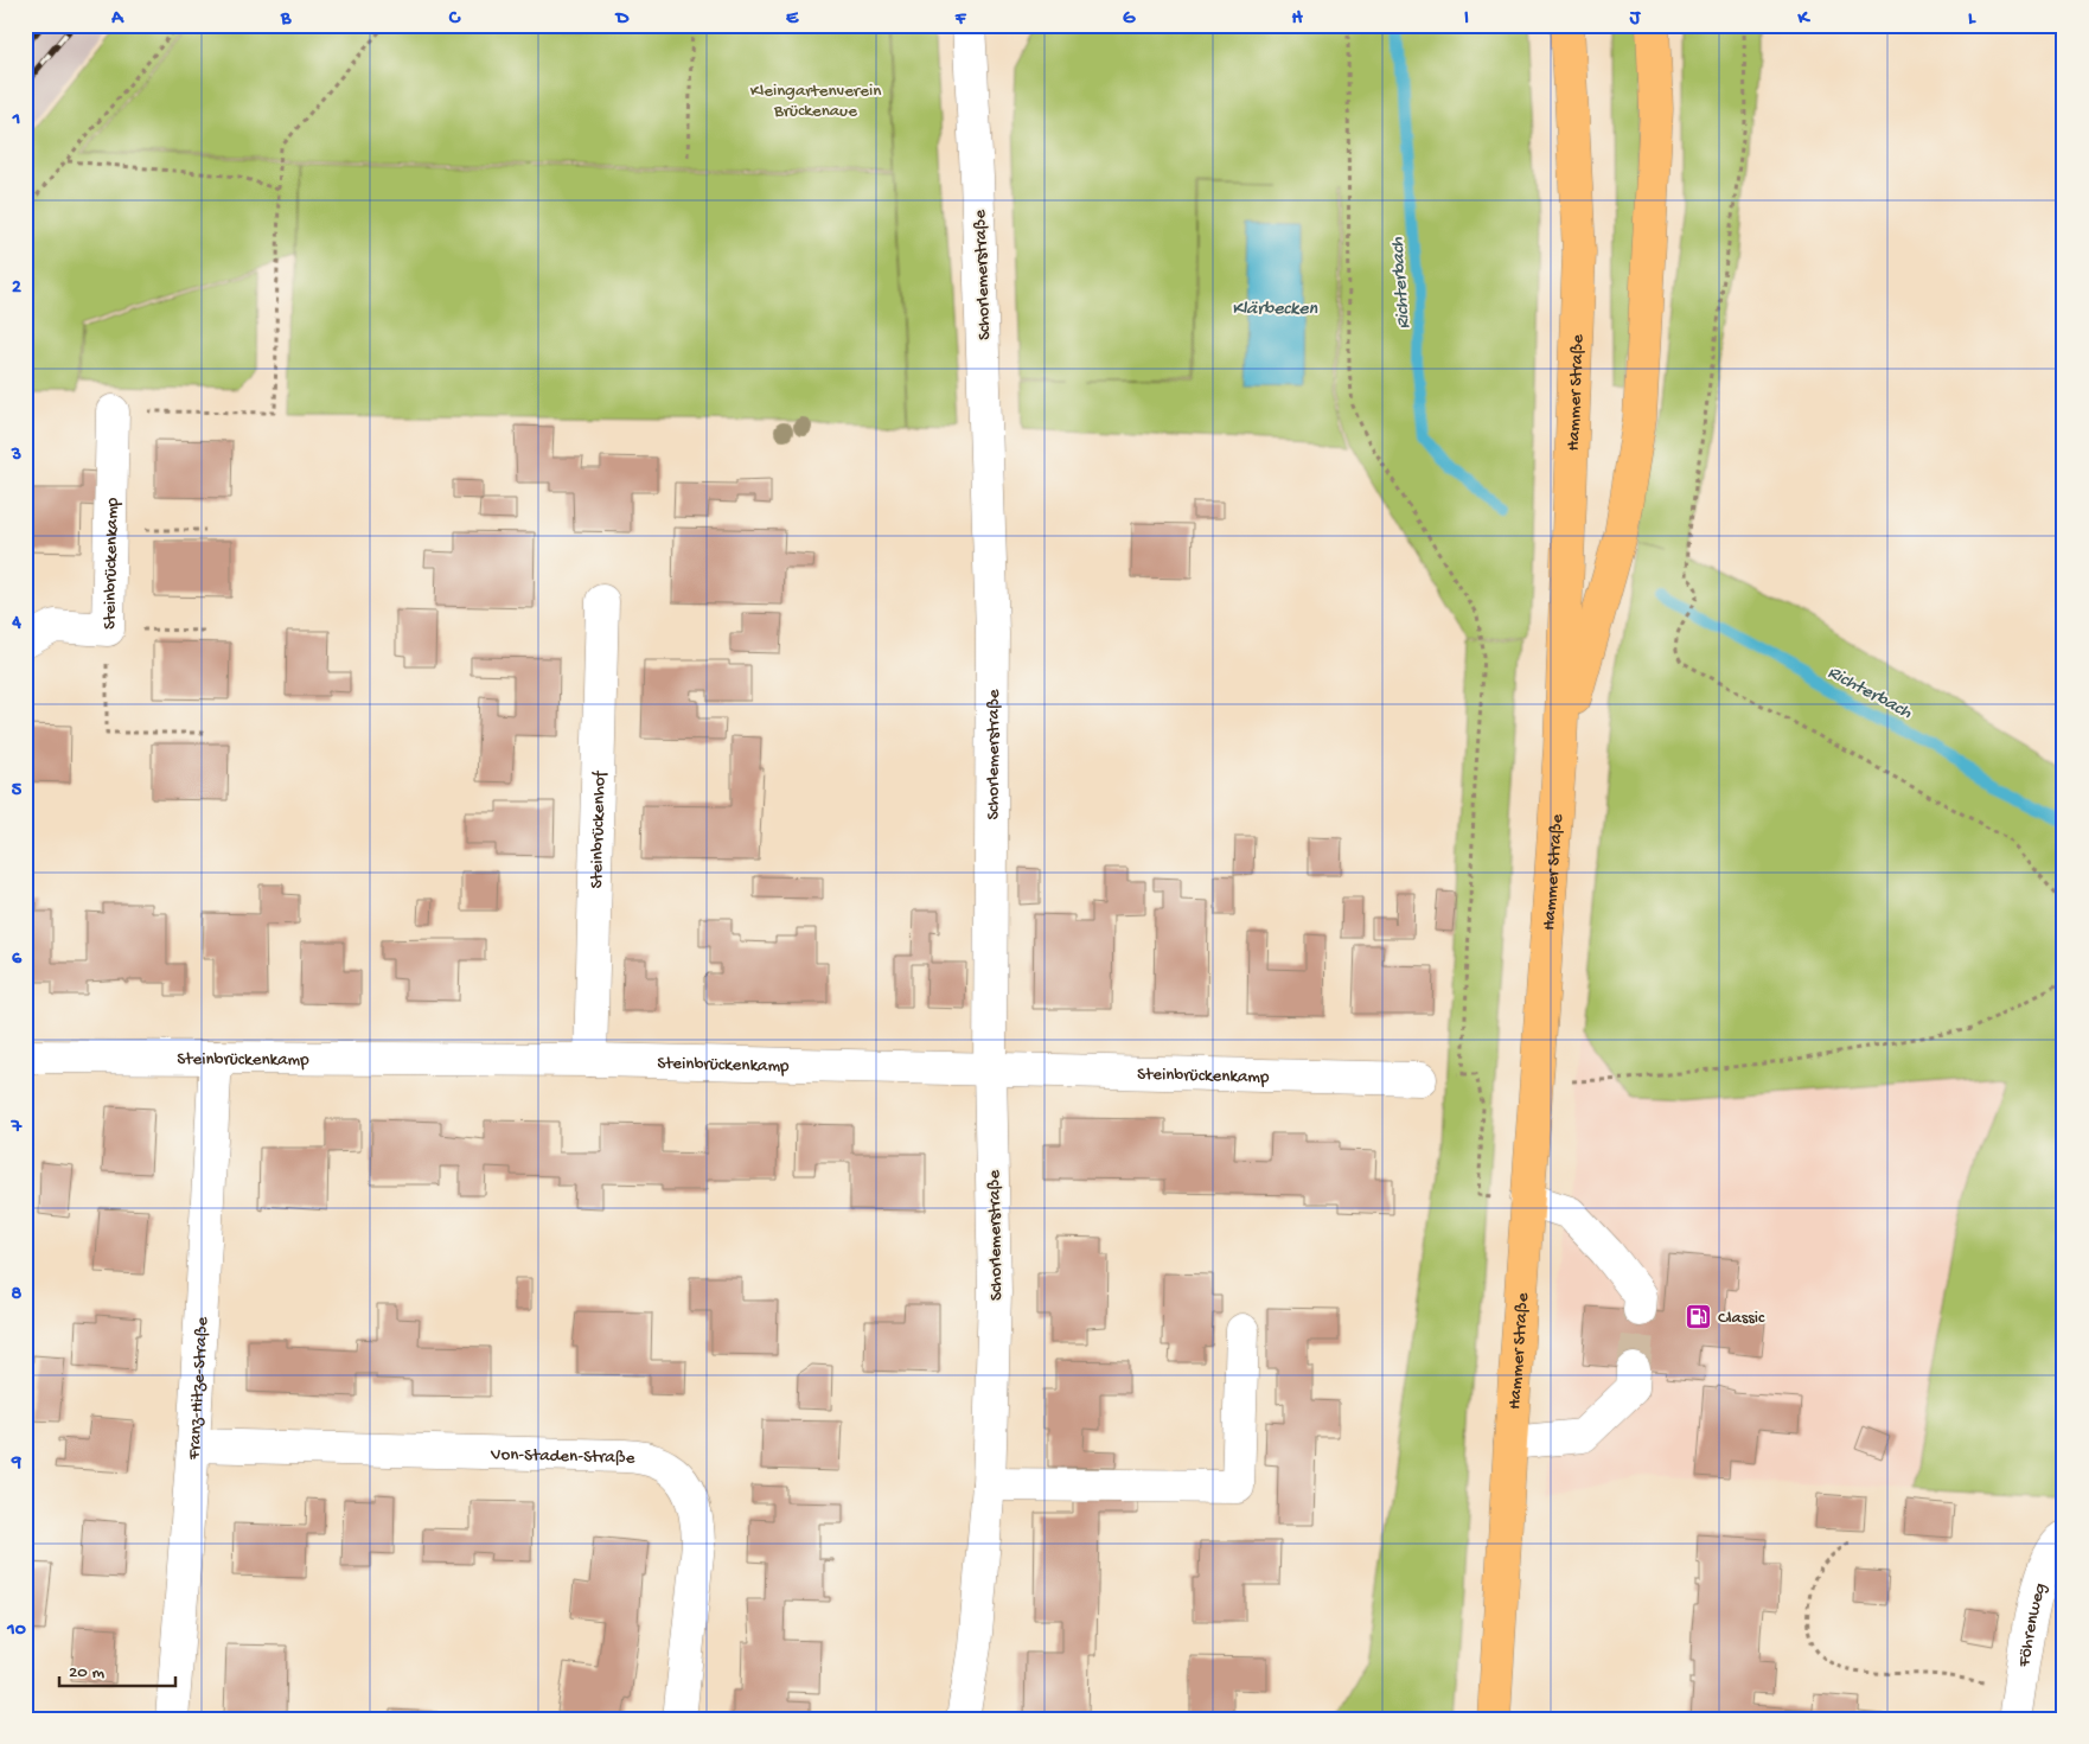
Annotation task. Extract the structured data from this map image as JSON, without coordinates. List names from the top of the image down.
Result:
{
  "streets": {
    "main road": ["Hammer Straße"],
    "street": [
      "Schorlemerstraße",
      "Steinbrückenkamp",
      "Steinbrückenhof",
      "Franz-Hitze-Straße",
      "Von-Staden-Straße",
      "Föhrenweg"
    ]
  },
  "crossings": [
    ["Schorlemerstraße", "Steinbrückenkamp"],
    ["Steinbrückenkamp", "Steinbrückenhof"],
    ["Steinbrückenkamp", "Franz-Hitze-Straße"],
    ["Franz-Hitze-Straße", "Von-Staden-Straße"]
  ],
  "water": ["Richterbach", "Klärbecken"],
  "parks": ["Kleingartenverein Brückenaue"],
  "places": {
    "fuel station": ["Classic"]
  },
  "scale_bar": "20 m",
  "grid": {
    "columns": [
      "A",
      "B",
      "C",
      "D",
      "E",
      "F",
      "G",
      "H",
      "I",
      "J",
      "K",
      "L"
    ],
    "rows": [
      "1",
      "2",
      "3",
      "4",
      "5",
      "6",
      "7",
      "8",
      "9",
      "10"
    ]
  }
}
